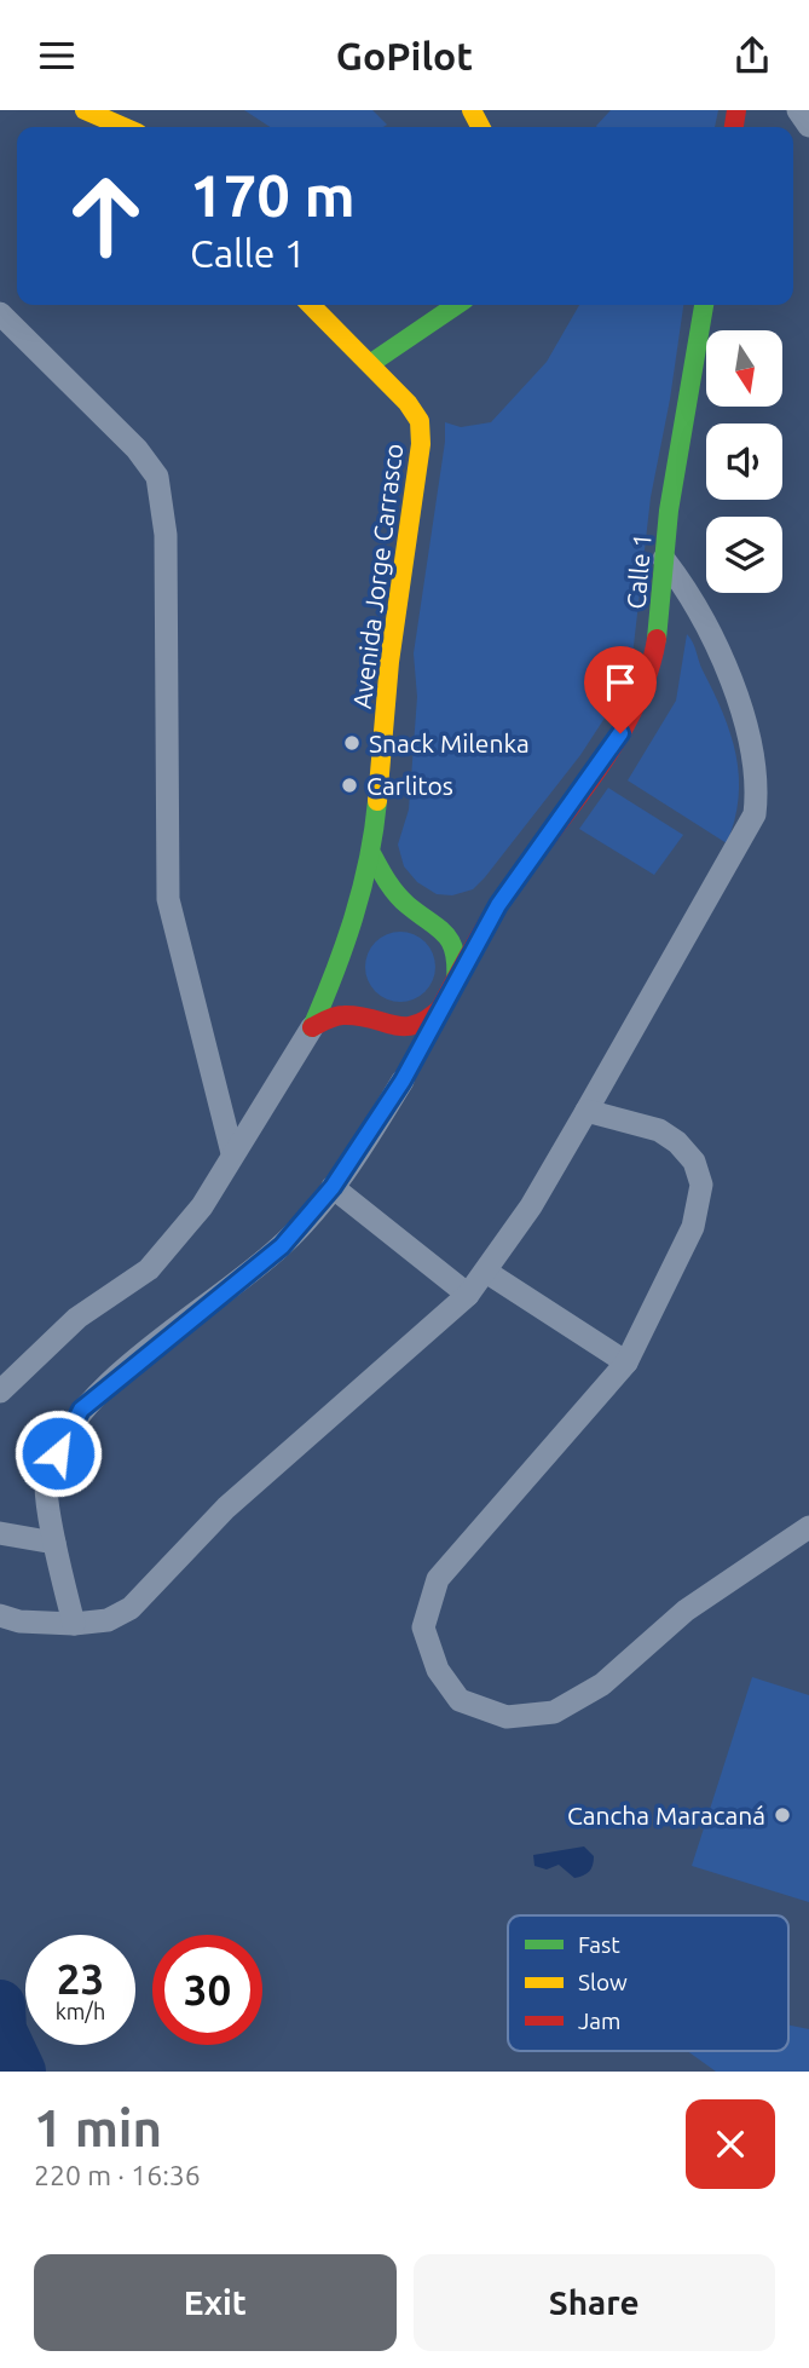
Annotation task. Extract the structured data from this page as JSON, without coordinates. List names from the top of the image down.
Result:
{
  "streets": {
    "main road": ["Calle 1", "Avenida Jorge Carrasco"]
  },
  "crossings": [
    ["Calle 1", "Avenida Jorge Carrasco"]
  ],
  "places": ["Snack Milenka", "Carlitos", "Cancha Maracaná"],
  "legend": ["Fast", "Slow", "Jam"],
  "north": "bottom",
  "page": {
    "header": "GoPilot",
    "turn": ["170 m", "Calle 1"],
    "speed": "23 km/h",
    "limit": "30",
    "heading": ["1 min", "220 m · 16:36"],
    "buttons": ["Exit", "Share"]
  }
}
